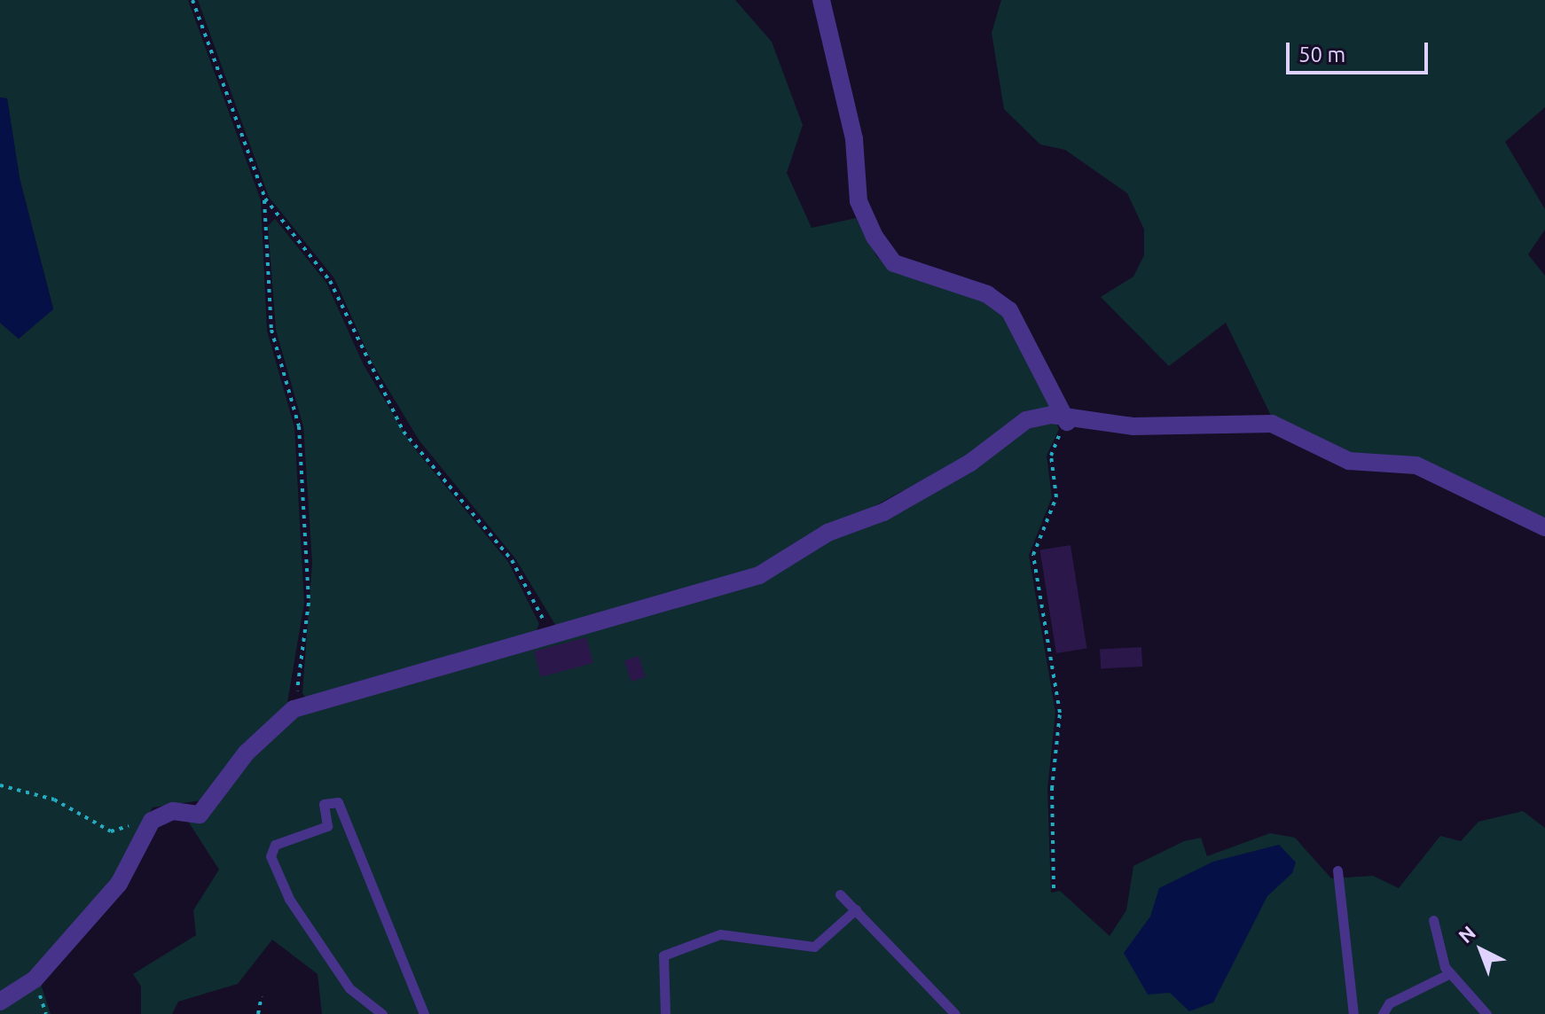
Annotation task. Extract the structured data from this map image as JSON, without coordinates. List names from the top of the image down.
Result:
{
  "scale_bar": "50 m",
  "north": "top left"
}
